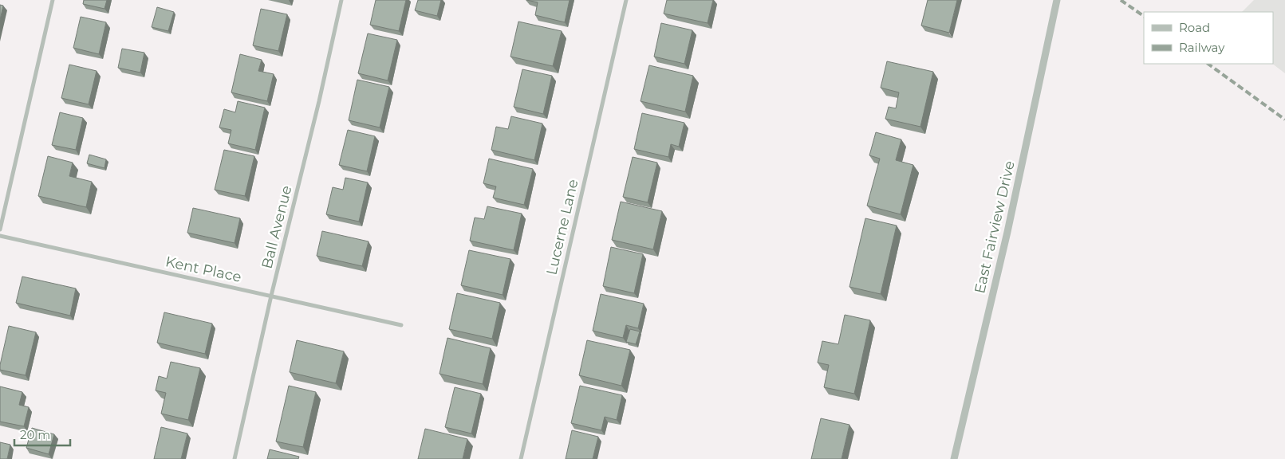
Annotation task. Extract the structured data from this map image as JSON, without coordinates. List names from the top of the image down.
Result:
{
  "streets": {
    "street": [
      "Ball Avenue",
      "Lucerne Lane",
      "East Fairview Drive",
      "Kent Place"
    ]
  },
  "crossings": [
    ["Ball Avenue", "Kent Place"]
  ],
  "legend": ["Road", "Railway"],
  "scale_bar": "20 m"
}
